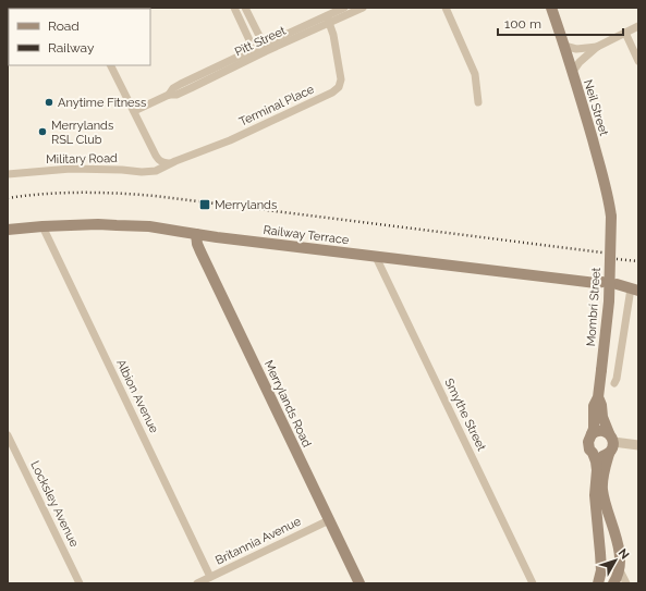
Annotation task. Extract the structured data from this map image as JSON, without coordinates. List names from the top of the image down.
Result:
{
  "streets": {
    "main road": [
      "Neil Street",
      "Railway Terrace",
      "Mombri Street",
      "Merrylands Road"
    ],
    "street": [
      "Pitt Street",
      "Terminal Place",
      "Military Road",
      "Albion Avenue",
      "Smythe Street",
      "Locksley Avenue",
      "Britannia Avenue"
    ]
  },
  "crossings": [
    ["Pitt Street", "Terminal Place"],
    ["Terminal Place", "Military Road"],
    ["Neil Street", "Mombri Street"],
    ["Railway Terrace", "Albion Avenue"],
    ["Railway Terrace", "Merrylands Road"],
    ["Railway Terrace", "Smythe Street"],
    ["Albion Avenue", "Britannia Avenue"],
    ["Merrylands Road", "Britannia Avenue"]
  ],
  "places": {
    "other": ["Anytime Fitness", "Merrylands RSL Club"],
    "transit": ["Merrylands"]
  },
  "legend": ["Road", "Railway"],
  "scale_bar": "100 m",
  "north": "top right"
}
